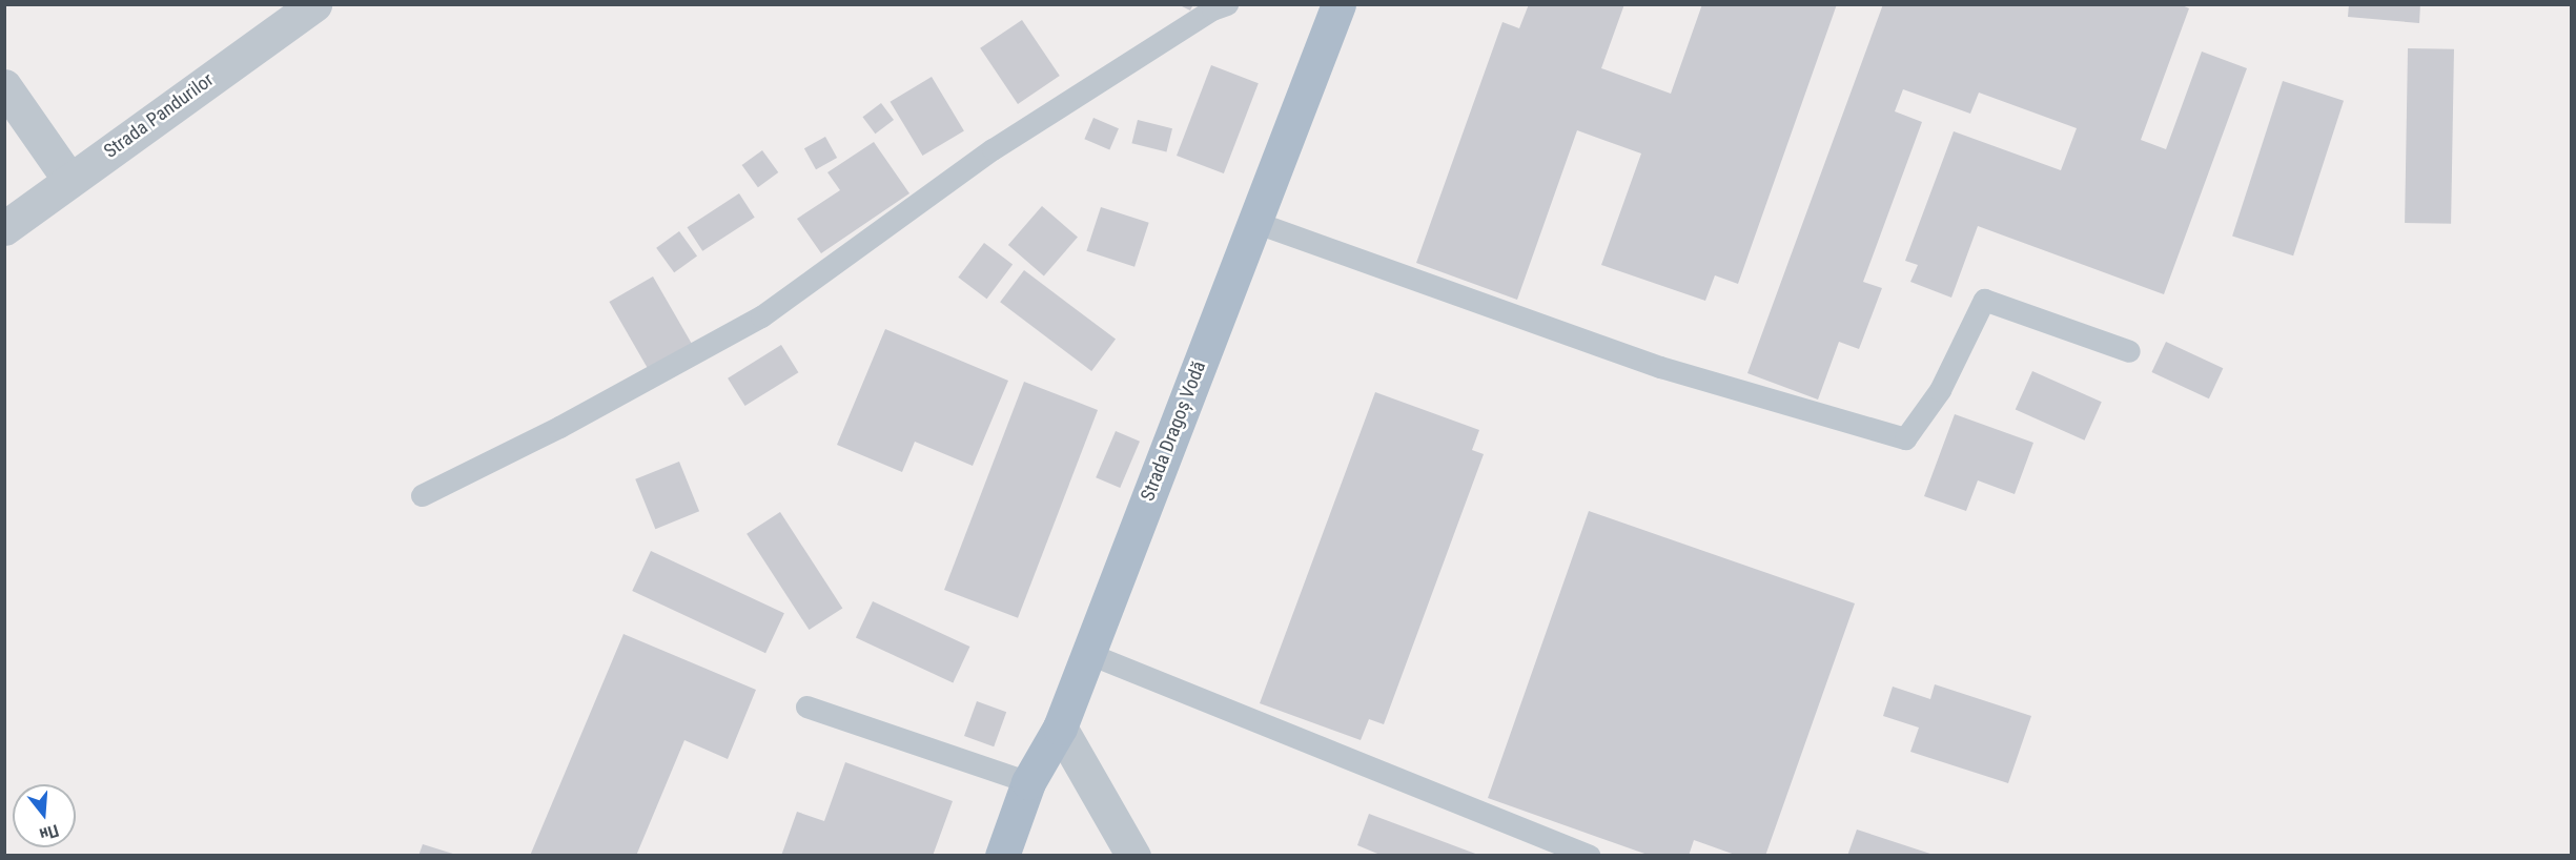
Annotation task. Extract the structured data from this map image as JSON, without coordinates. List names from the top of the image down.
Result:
{
  "streets": {
    "main road": ["Strada Dragoș Vodă"],
    "street": ["Strada Pandurilor"]
  },
  "north": "bottom"
}
